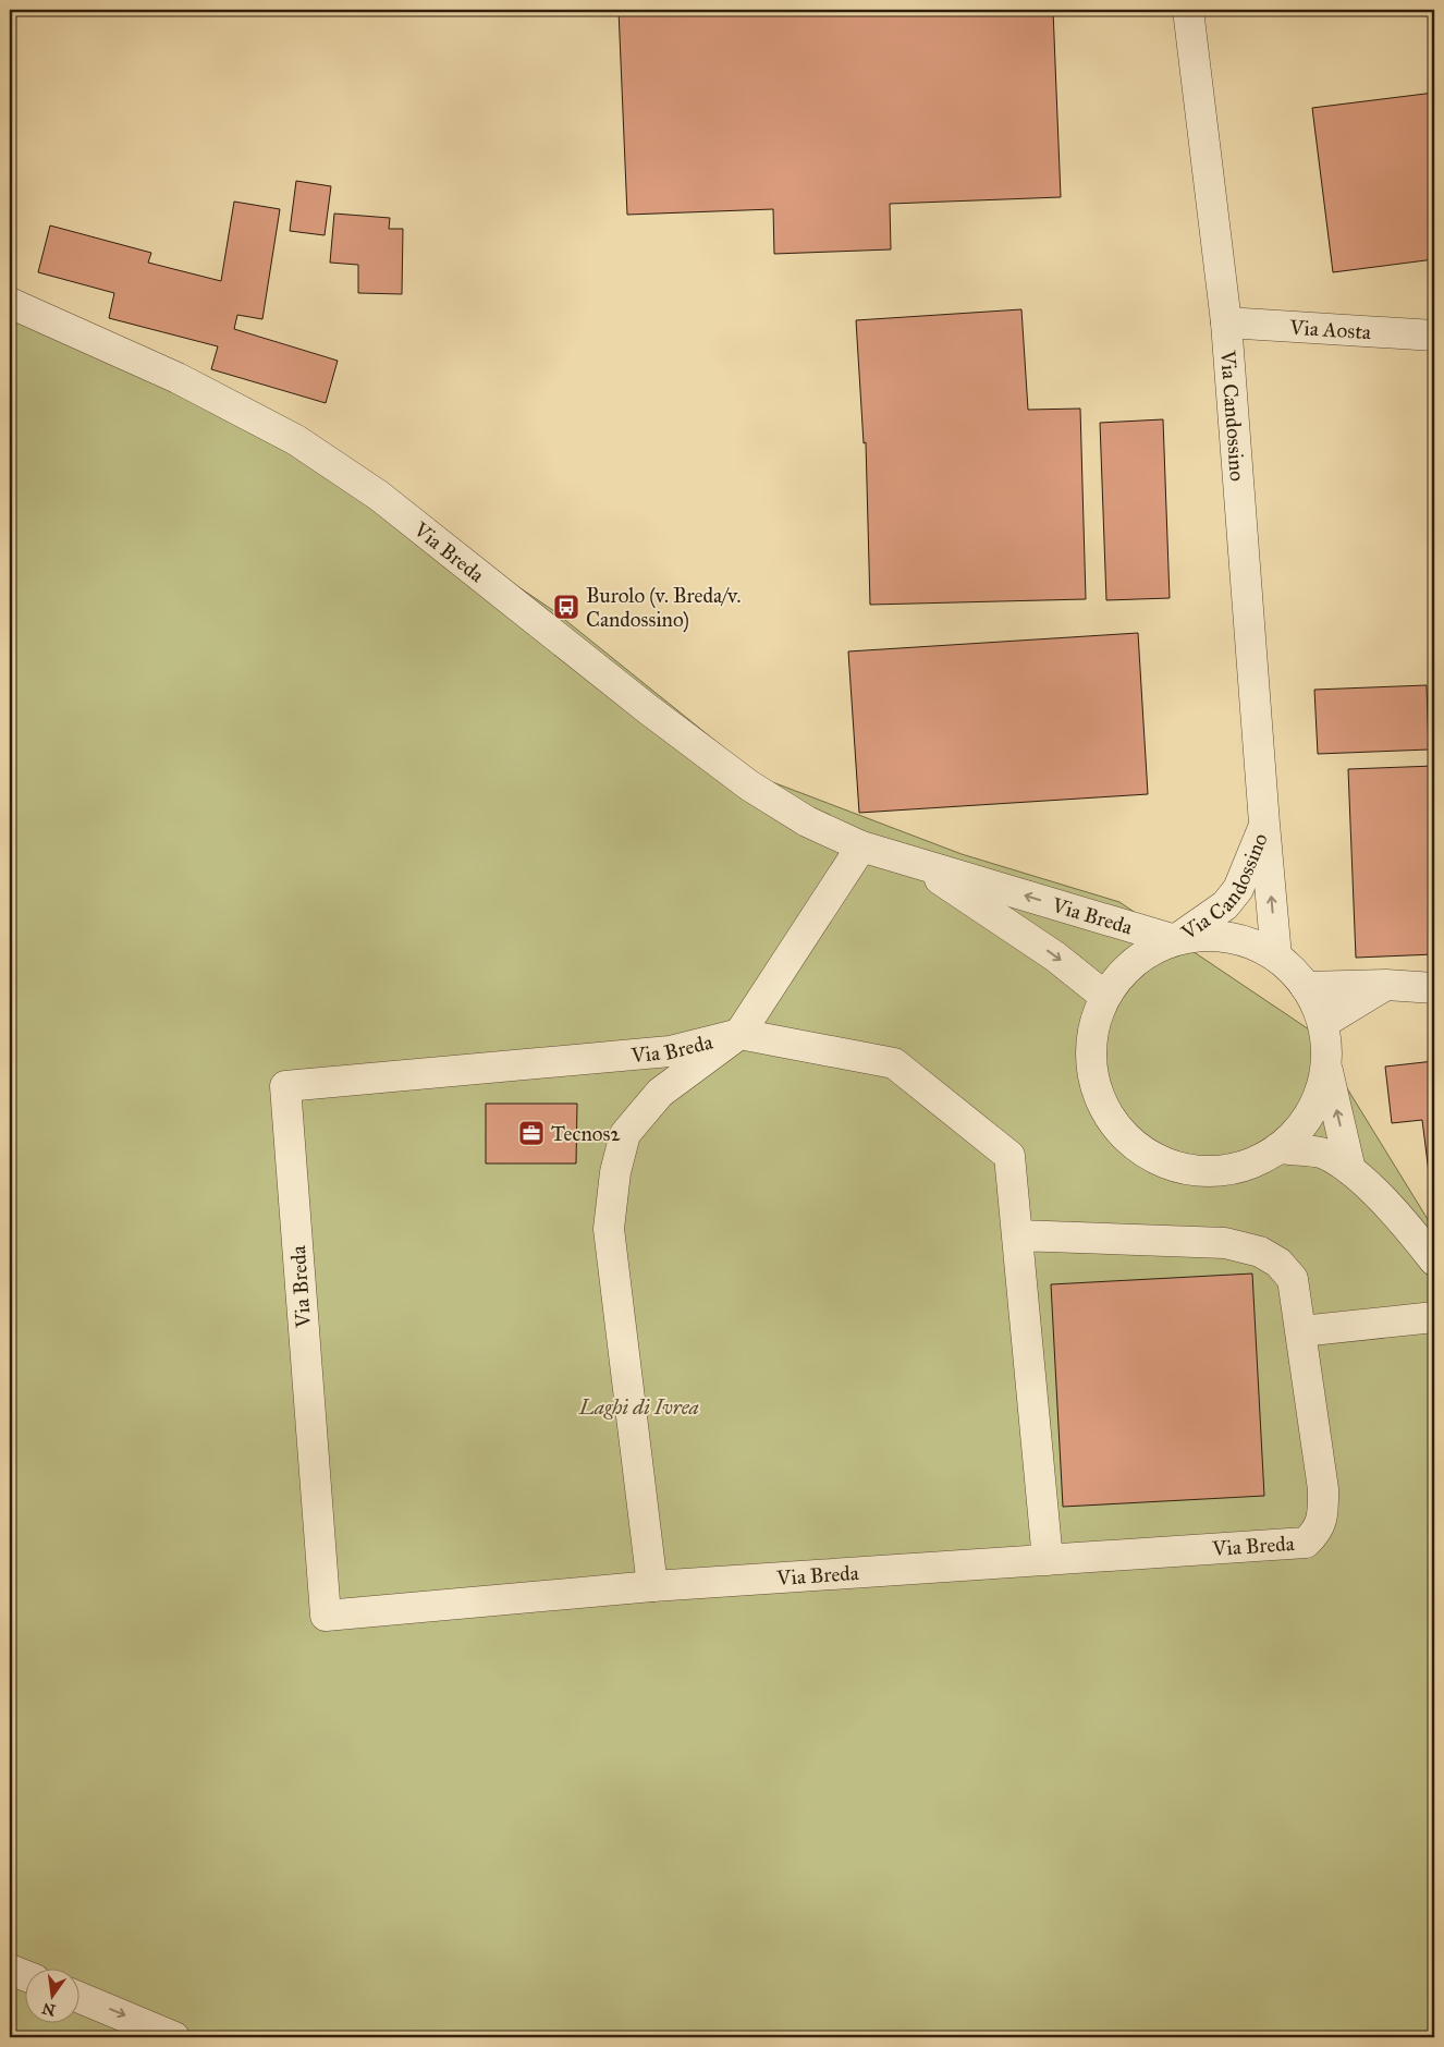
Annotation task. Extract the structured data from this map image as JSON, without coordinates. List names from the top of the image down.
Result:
{
  "streets": {
    "street": ["Via Aosta", "Via Candossino", "Via Breda"]
  },
  "crossings": [
    ["Via Aosta", "Via Candossino"],
    ["Via Candossino", "Via Breda"]
  ],
  "parks": ["Laghi di Ivrea"],
  "places": {
    "bus stop": ["Burolo (v. Breda/v. Candossino)"],
    "office": ["Tecnos2"]
  },
  "north": "bottom"
}
